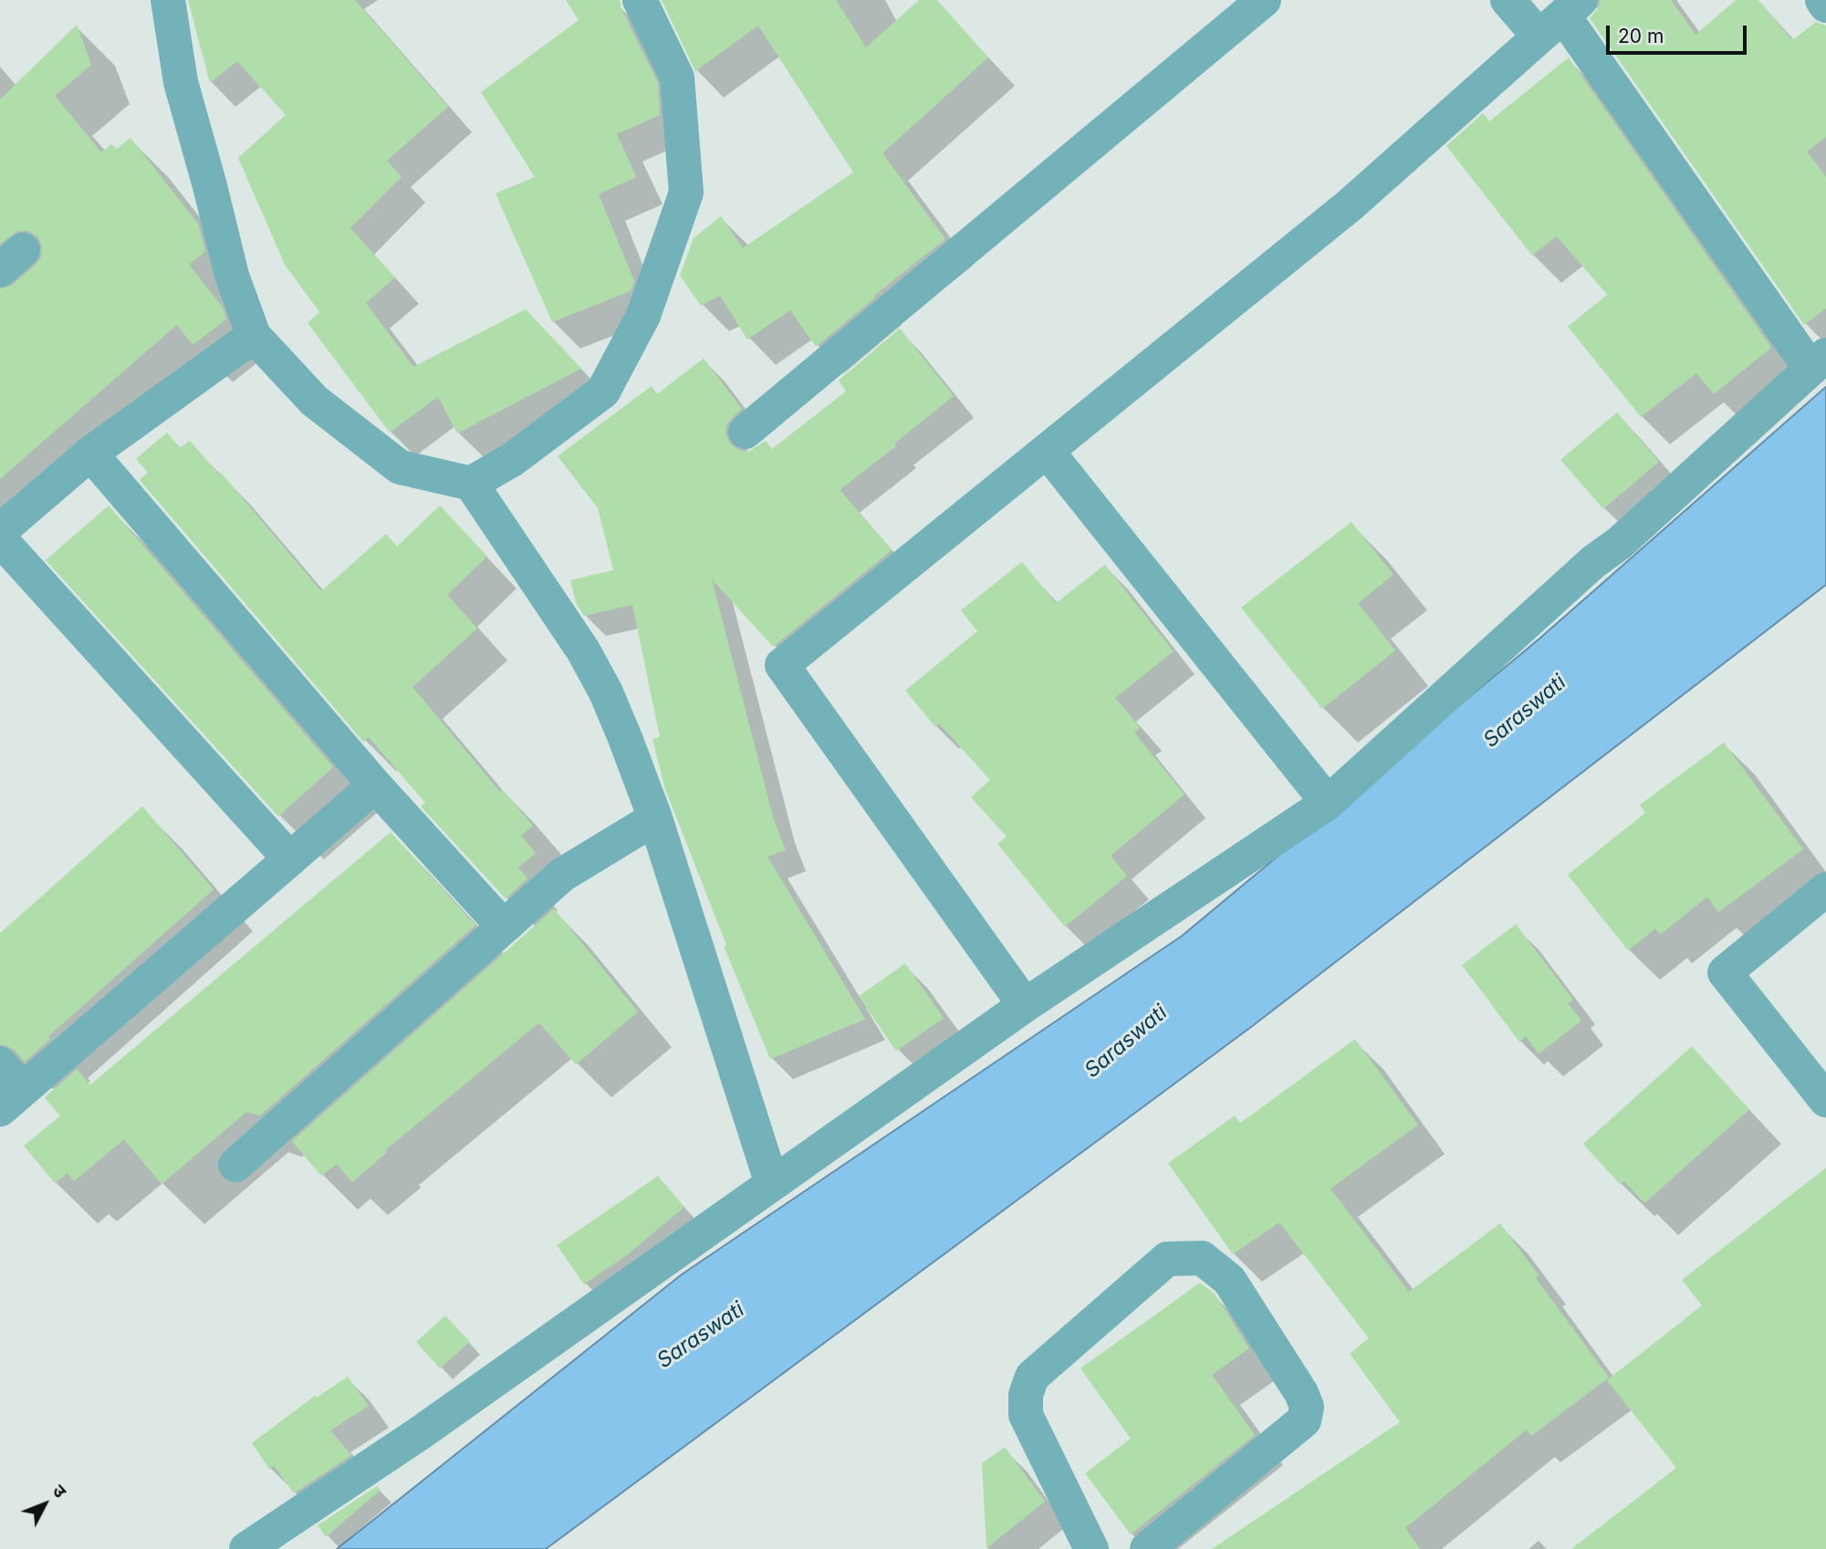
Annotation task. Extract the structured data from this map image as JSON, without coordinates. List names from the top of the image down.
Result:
{
  "water": ["Saraswati"],
  "scale_bar": "20 m",
  "north": "top right"
}
